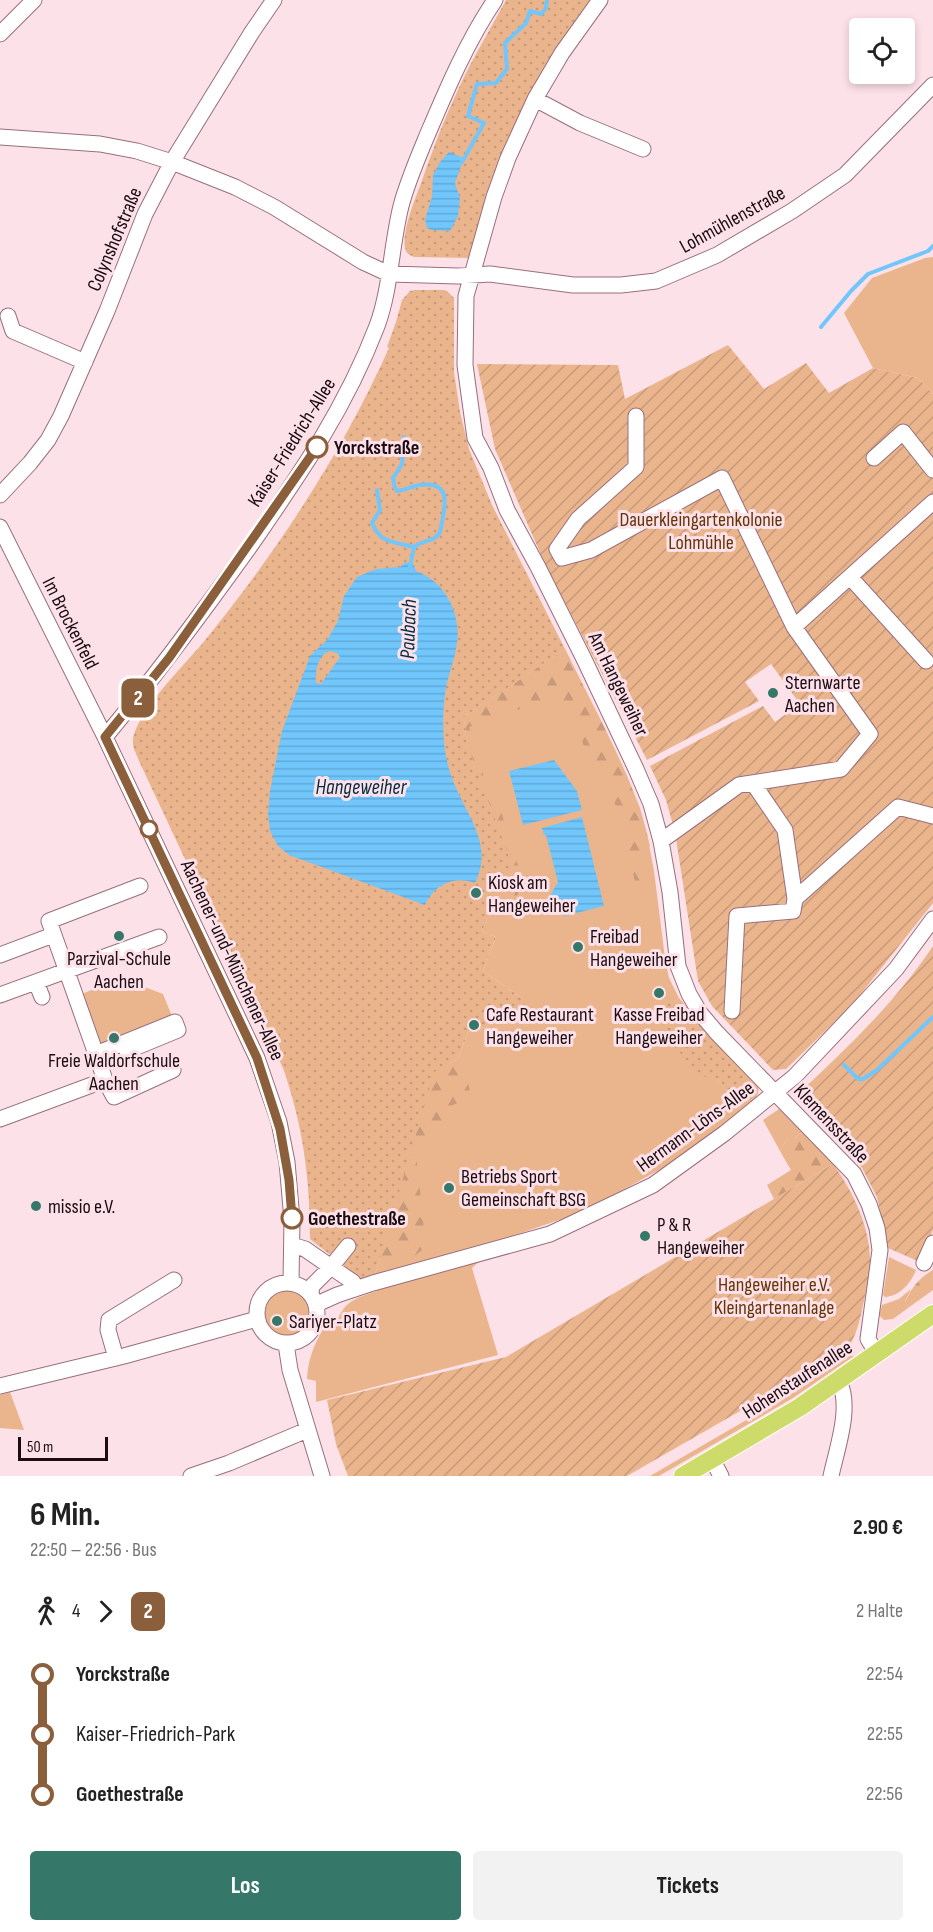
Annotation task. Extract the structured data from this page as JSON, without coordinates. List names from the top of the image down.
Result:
{
  "streets": {
    "main road": ["Hohenstaufenallee"],
    "street": [
      "Lohmühlenstraße",
      "Colynshofstraße",
      "Kaiser-Friedrich-Allee",
      "Im Brockenfeld",
      "Am Hangeweiher",
      "Aachener-und-Münchener-Allee",
      "Klemensstraße",
      "Hermann-Löns-Allee"
    ]
  },
  "crossings": [
    ["Lohmühlenstraße", "Am Hangeweiher"],
    ["Kaiser-Friedrich-Allee", "Im Brockenfeld"],
    ["Kaiser-Friedrich-Allee", "Aachener-und-Münchener-Allee"],
    ["Im Brockenfeld", "Aachener-und-Münchener-Allee"],
    ["Am Hangeweiher", "Klemensstraße"],
    ["Am Hangeweiher", "Hermann-Löns-Allee"],
    ["Aachener-und-Münchener-Allee", "Hermann-Löns-Allee"],
    ["Klemensstraße", "Hermann-Löns-Allee"],
    ["Klemensstraße", "Hohenstaufenallee"]
  ],
  "water": ["Paubach", "Hangeweiher"],
  "parks": ["Dauerkleingartenkolonie Lohmühle", "Hangeweiher e.V. Kleingartenanlage"],
  "places": [
    "Yorckstraße",
    "Sternwarte Aachen",
    "Kiosk am Hangeweiher",
    "Parzival-Schule Aachen",
    "Freibad Hangeweiher",
    "Kasse Freibad Hangeweiher",
    "Cafe Restaurant Hangeweiher",
    "Freie Waldorfschule Aachen",
    "Betriebs Sport Gemeinschaft BSG",
    "missio e.V.",
    "Goethestraße",
    "P & R Hangeweiher",
    "Sariyer-Platz"
  ],
  "lines": ["bus line 2"],
  "scale_bar": "50 m",
  "page": {
    "on_map": "2",
    "scale": "50 m",
    "heading": ["6 Min.", "22:50 – 22:56 · Bus", "2.90 €"],
    "legs": ["4", "2", "2 Halte"],
    "list": [
      {
        "name": "Yorckstraße",
        "value": "22:54"
      },
      {
        "name": "Kaiser-Friedrich-Park",
        "value": "22:55"
      },
      {
        "name": "Goethestraße",
        "value": "22:56"
      }
    ],
    "buttons": ["Los", "Tickets"]
  }
}
